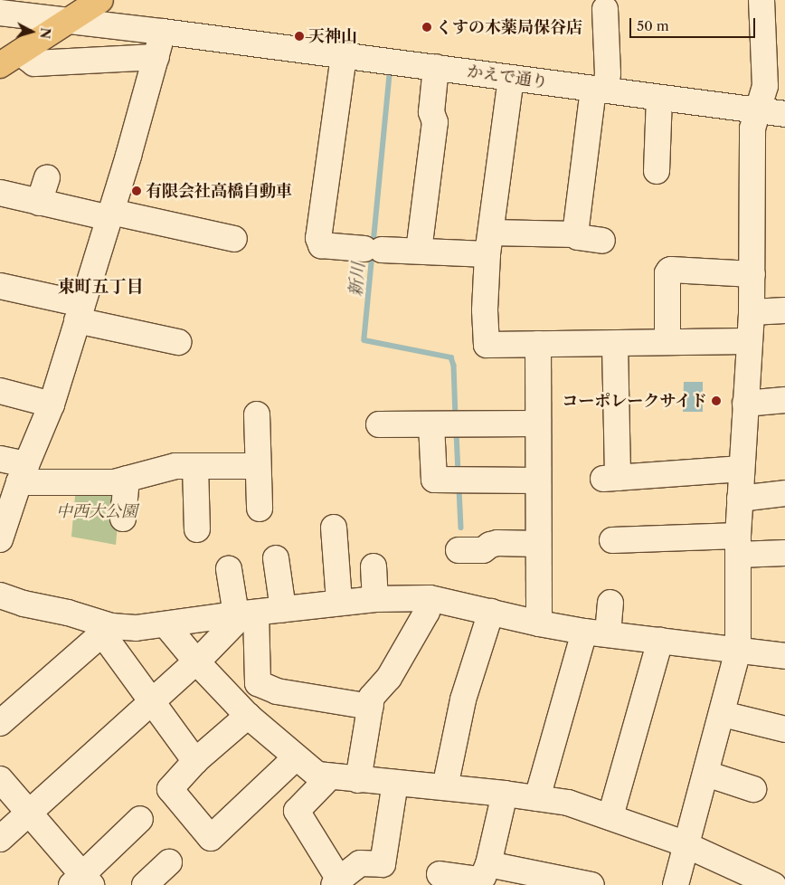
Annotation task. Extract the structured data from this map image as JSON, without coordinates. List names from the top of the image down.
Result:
{
  "streets": {
    "street": ["かえで通り"]
  },
  "districts": ["東町五丁目"],
  "water": ["新川"],
  "parks": ["中西大公園"],
  "places": [
    "くすの木薬局保谷店",
    "天神山",
    "有限会社高橋自動車",
    "コーポレークサイド"
  ],
  "scale_bar": "50 m",
  "north": "right"
}
